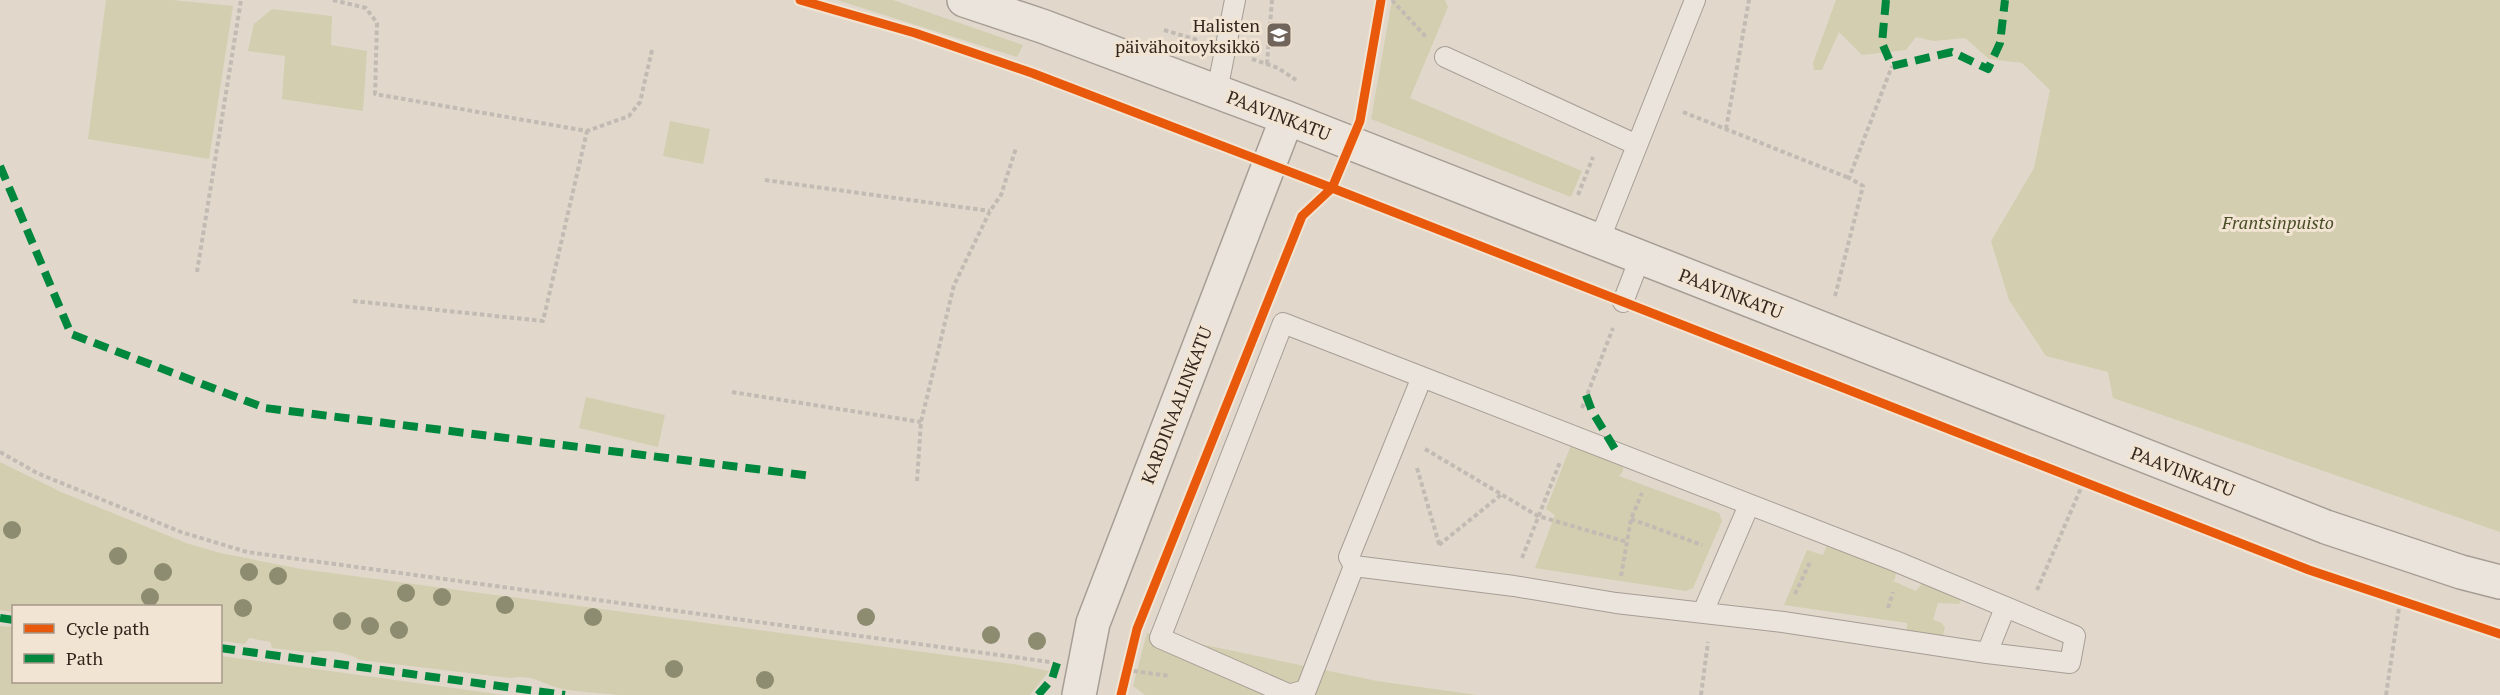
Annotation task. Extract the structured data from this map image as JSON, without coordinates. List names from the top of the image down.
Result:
{
  "streets": {
    "street": ["PAAVINKATU", "KARDINAALINKATU"]
  },
  "crossings": [
    ["PAAVINKATU", "KARDINAALINKATU"]
  ],
  "parks": ["Frantsinpuisto"],
  "places": {
    "school or university": ["Halisten päivähoitoyksikkö"]
  },
  "legend": ["Cycle path", "Path"]
}
